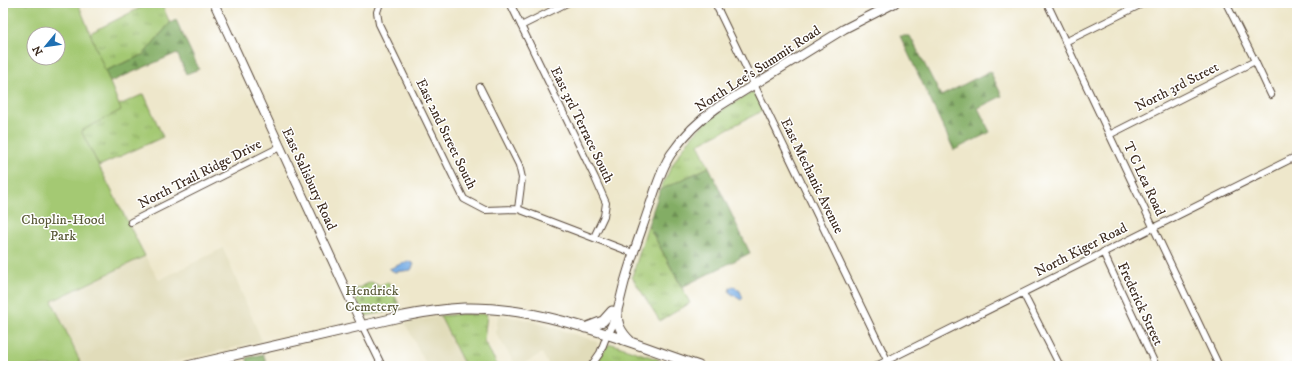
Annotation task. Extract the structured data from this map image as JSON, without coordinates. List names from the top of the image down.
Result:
{
  "streets": {
    "main road": ["North Lee's Summit Road", "East Salisbury Road"],
    "street": [
      "North 3rd Street",
      "East 3rd Terrace South",
      "East 2nd Street South",
      "North Trail Ridge Drive",
      "East Mechanic Avenue",
      "T C Lea Road",
      "North Kiger Road",
      "Frederick Street"
    ]
  },
  "crossings": [
    ["North Lee's Summit Road", "East 2nd Street South"],
    ["North Lee's Summit Road", "East Mechanic Avenue"],
    ["North 3rd Street", "T C Lea Road"],
    ["East 3rd Terrace South", "East 2nd Street South"],
    ["North Trail Ridge Drive", "East Salisbury Road"],
    ["East Mechanic Avenue", "North Kiger Road"],
    ["T C Lea Road", "North Kiger Road"],
    ["North Kiger Road", "Frederick Street"]
  ],
  "parks": ["Choplin-Hood Park", "Hendrick Cemetery"],
  "north": "bottom left"
}
